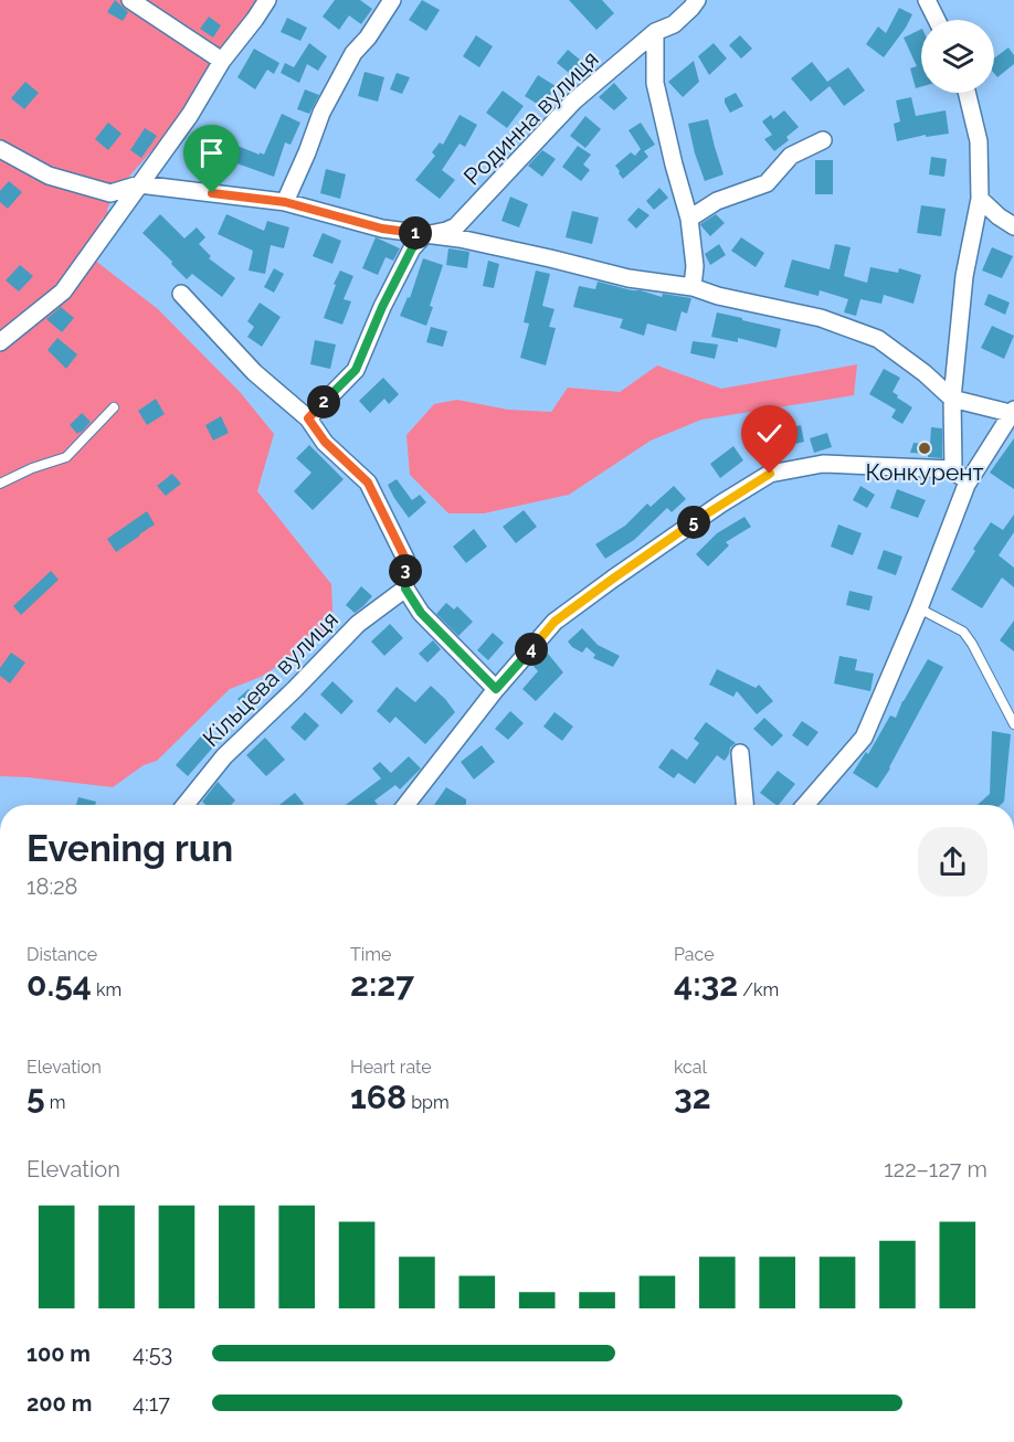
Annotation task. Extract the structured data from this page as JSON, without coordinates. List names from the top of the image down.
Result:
{
  "streets": {
    "street": ["Родинна вулиця", "Кільцева вулиця"]
  },
  "places": ["Конкурент"],
  "page": {
    "pins": [
      "1",
      "2",
      "5",
      "3",
      "4"
    ],
    "heading": ["Evening run", "18:28"],
    "stats": [
      ["Distance", "0.54 km"],
      ["Time", "2:27"],
      ["Pace", "4:32 /km"],
      ["Elevation", "5 m"],
      ["Heart rate", "168 bpm"],
      ["kcal", "32"]
    ],
    "chart": ["Elevation", "122–127 m"],
    "list": [
      {
        "name": "100 m",
        "note": "4:53"
      },
      {
        "name": "200 m",
        "note": "4:17"
      }
    ]
  }
}
